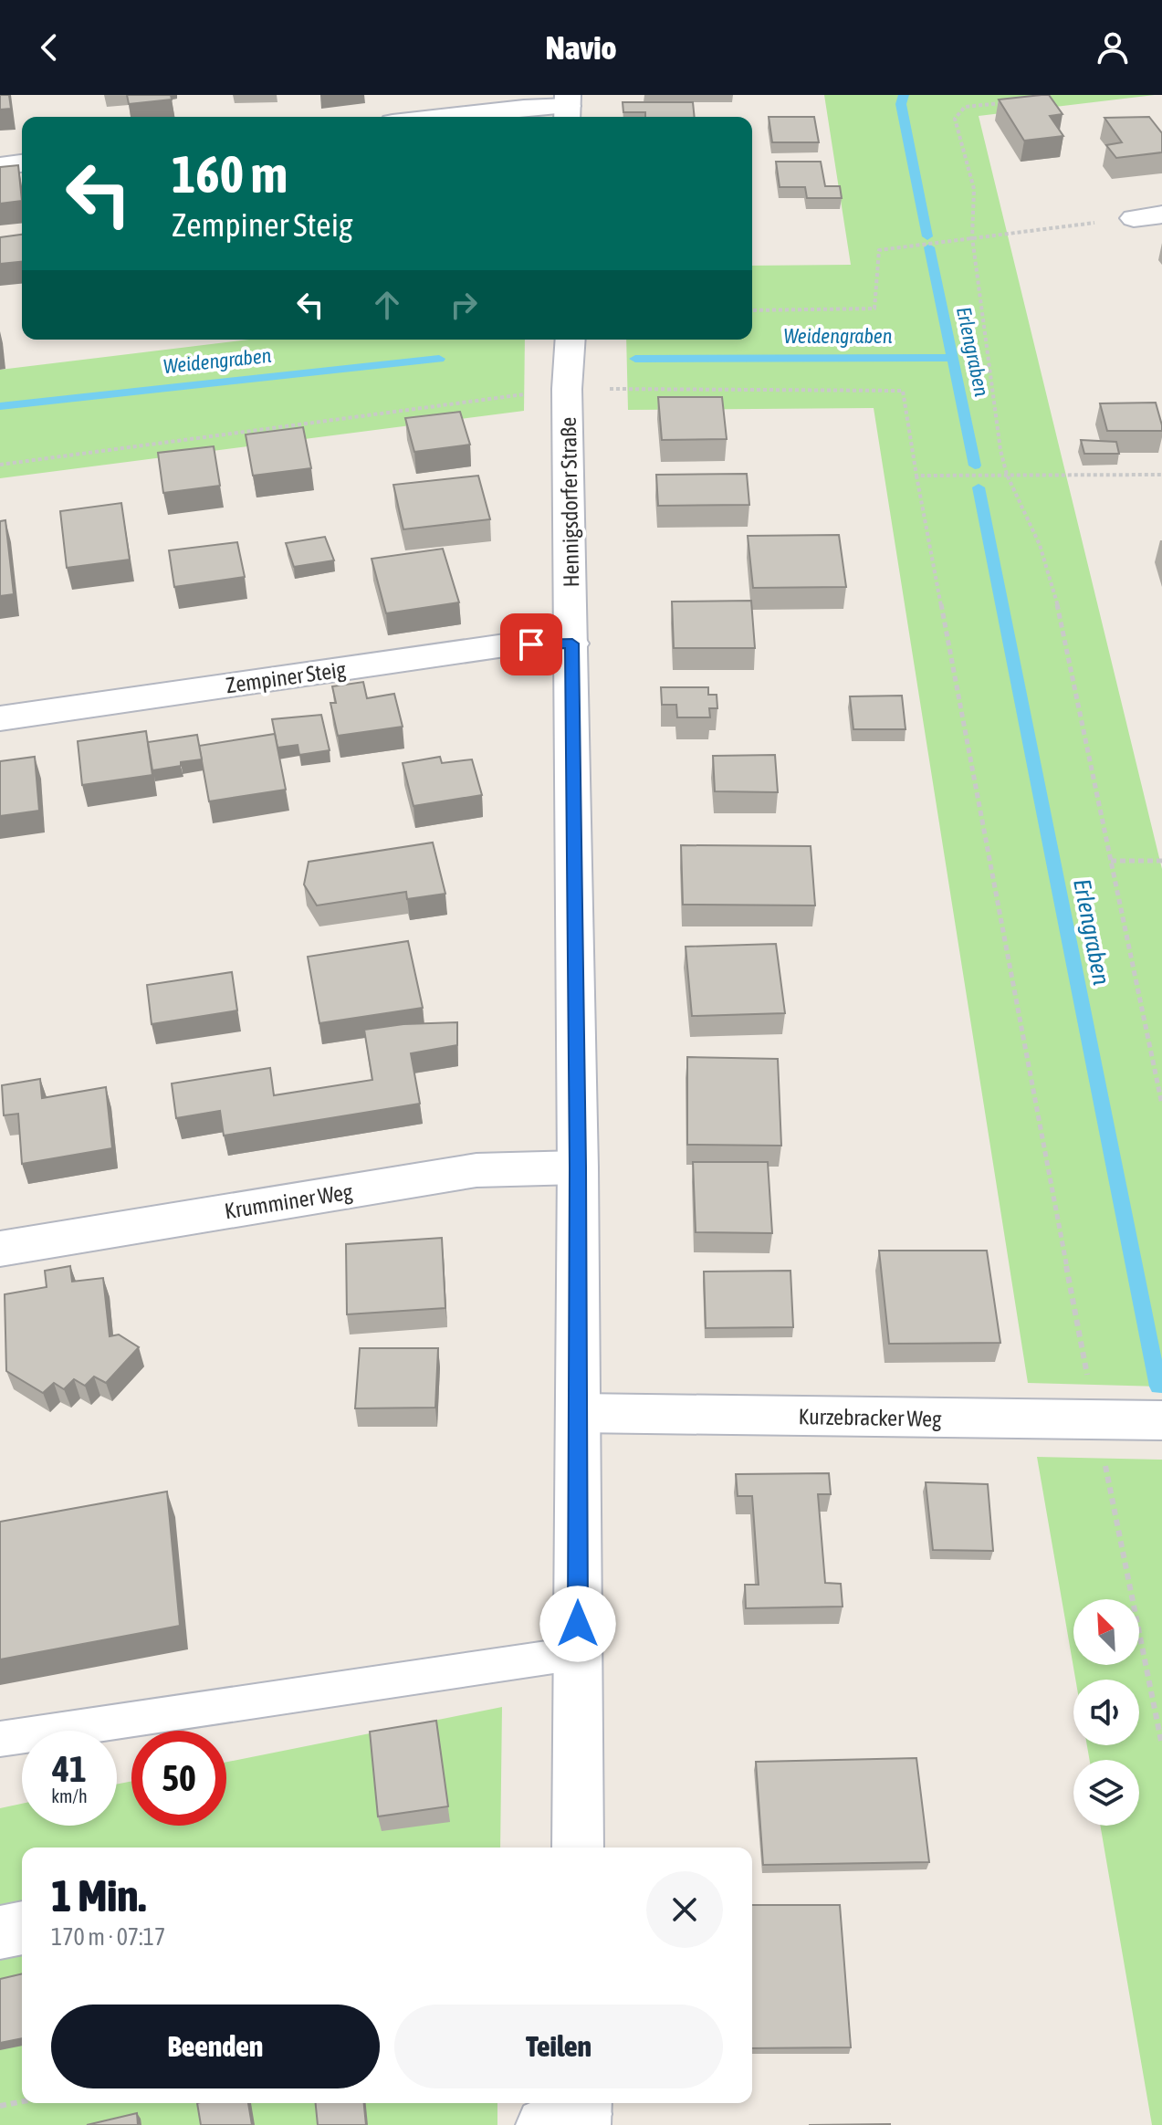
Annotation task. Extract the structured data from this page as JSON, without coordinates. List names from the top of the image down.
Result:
{
  "streets": {
    "street": [
      "Hennigsdorfer Straße",
      "Zempiner Steig",
      "Krumminer Weg",
      "Kurzebracker Weg"
    ]
  },
  "crossings": [
    ["Hennigsdorfer Straße", "Zempiner Steig"],
    ["Hennigsdorfer Straße", "Krumminer Weg"],
    ["Hennigsdorfer Straße", "Kurzebracker Weg"]
  ],
  "water": ["Weidengraben", "Erlengraben"],
  "north": "top left",
  "page": {
    "header": "Navio",
    "turn": ["160 m", "Zempiner Steig"],
    "speed": "41 km/h",
    "limit": "50",
    "heading": ["1 Min.", "170 m · 07:17"],
    "buttons": ["Beenden", "Teilen"]
  }
}
